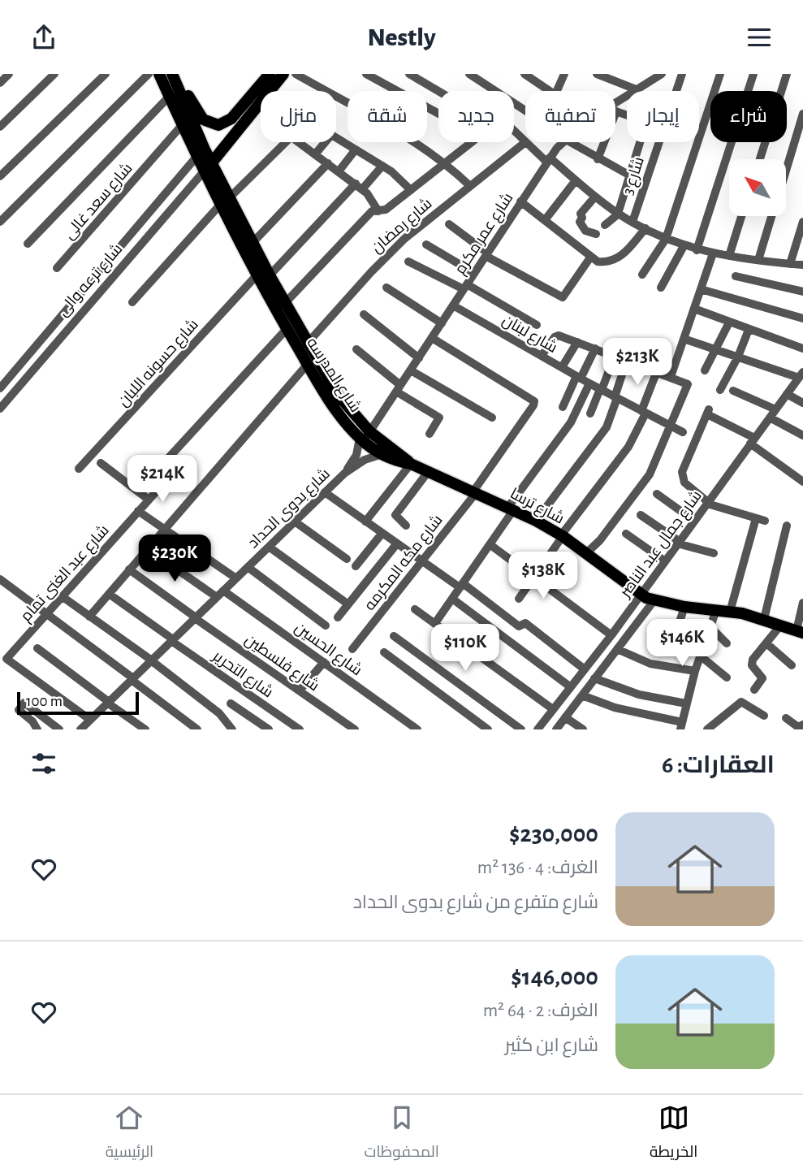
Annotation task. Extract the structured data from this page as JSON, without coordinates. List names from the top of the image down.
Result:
{
  "streets": {
    "main road": ["شارع ترعه والى", "شارع المدرسه", "شارع ترسا"],
    "street": [
      "شارع 3",
      "شارع سعد غالى",
      "شارع رمضان",
      "شارع عمر مكرم",
      "شارع لبنان",
      "شارع حسونه اللبان",
      "شارع بدوى الحداد",
      "شارع جمال عبد الناصر",
      "شارع مكه المكرمه",
      "شارع عبد الغنى تمام",
      "شارع الحسين",
      "شارع فلسطين",
      "شارع التحرير"
    ]
  },
  "crossings": [
    ["شارع سعد غالى", "شارع المدرسه"],
    ["شارع رمضان", "شارع المدرسه"],
    ["شارع عمر مكرم", "شارع لبنان"],
    ["شارع عمر مكرم", "شارع المدرسه"],
    ["شارع عمر مكرم", "شارع بدوى الحداد"],
    ["شارع عمر مكرم", "شارع مكه المكرمه"],
    ["شارع ترعه والى", "شارع المدرسه"],
    ["شارع حسونه اللبان", "شارع المدرسه"],
    ["شارع المدرسه", "شارع ترسا"],
    ["شارع المدرسه", "شارع بدوى الحداد"],
    ["شارع المدرسه", "شارع عبد الغنى تمام"],
    ["شارع ترسا", "شارع جمال عبد الناصر"],
    ["شارع ترسا", "شارع مكه المكرمه"],
    ["شارع بدوى الحداد", "شارع عبد الغنى تمام"],
    ["شارع بدوى الحداد", "شارع الحسين"],
    ["شارع بدوى الحداد", "شارع فلسطين"],
    ["شارع بدوى الحداد", "شارع التحرير"]
  ],
  "scale_bar": "100 m",
  "north": "top left",
  "page": {
    "header": "Nestly",
    "chip": [
      "شراء",
      "إيجار",
      "تصفية",
      "جديد",
      "شقة",
      "منزل"
    ],
    "price": [
      "$213K",
      "$214K",
      "$230K",
      "$138K",
      "$146K",
      "$110K"
    ],
    "scale": "100 m",
    "heading": "العقارات: 6",
    "list": [
      {
        "name": "$230,000",
        "note": "الغرف: 4 · 136 m² · شارع متفرع من شارع بدوى الحداد"
      },
      {
        "name": "$146,000",
        "note": "الغرف: 2 · 64 m² · شارع ابن كثير"
      }
    ],
    "tabs": ["الخريطة", "المحفوظات", "الرئيسية"]
  }
}
